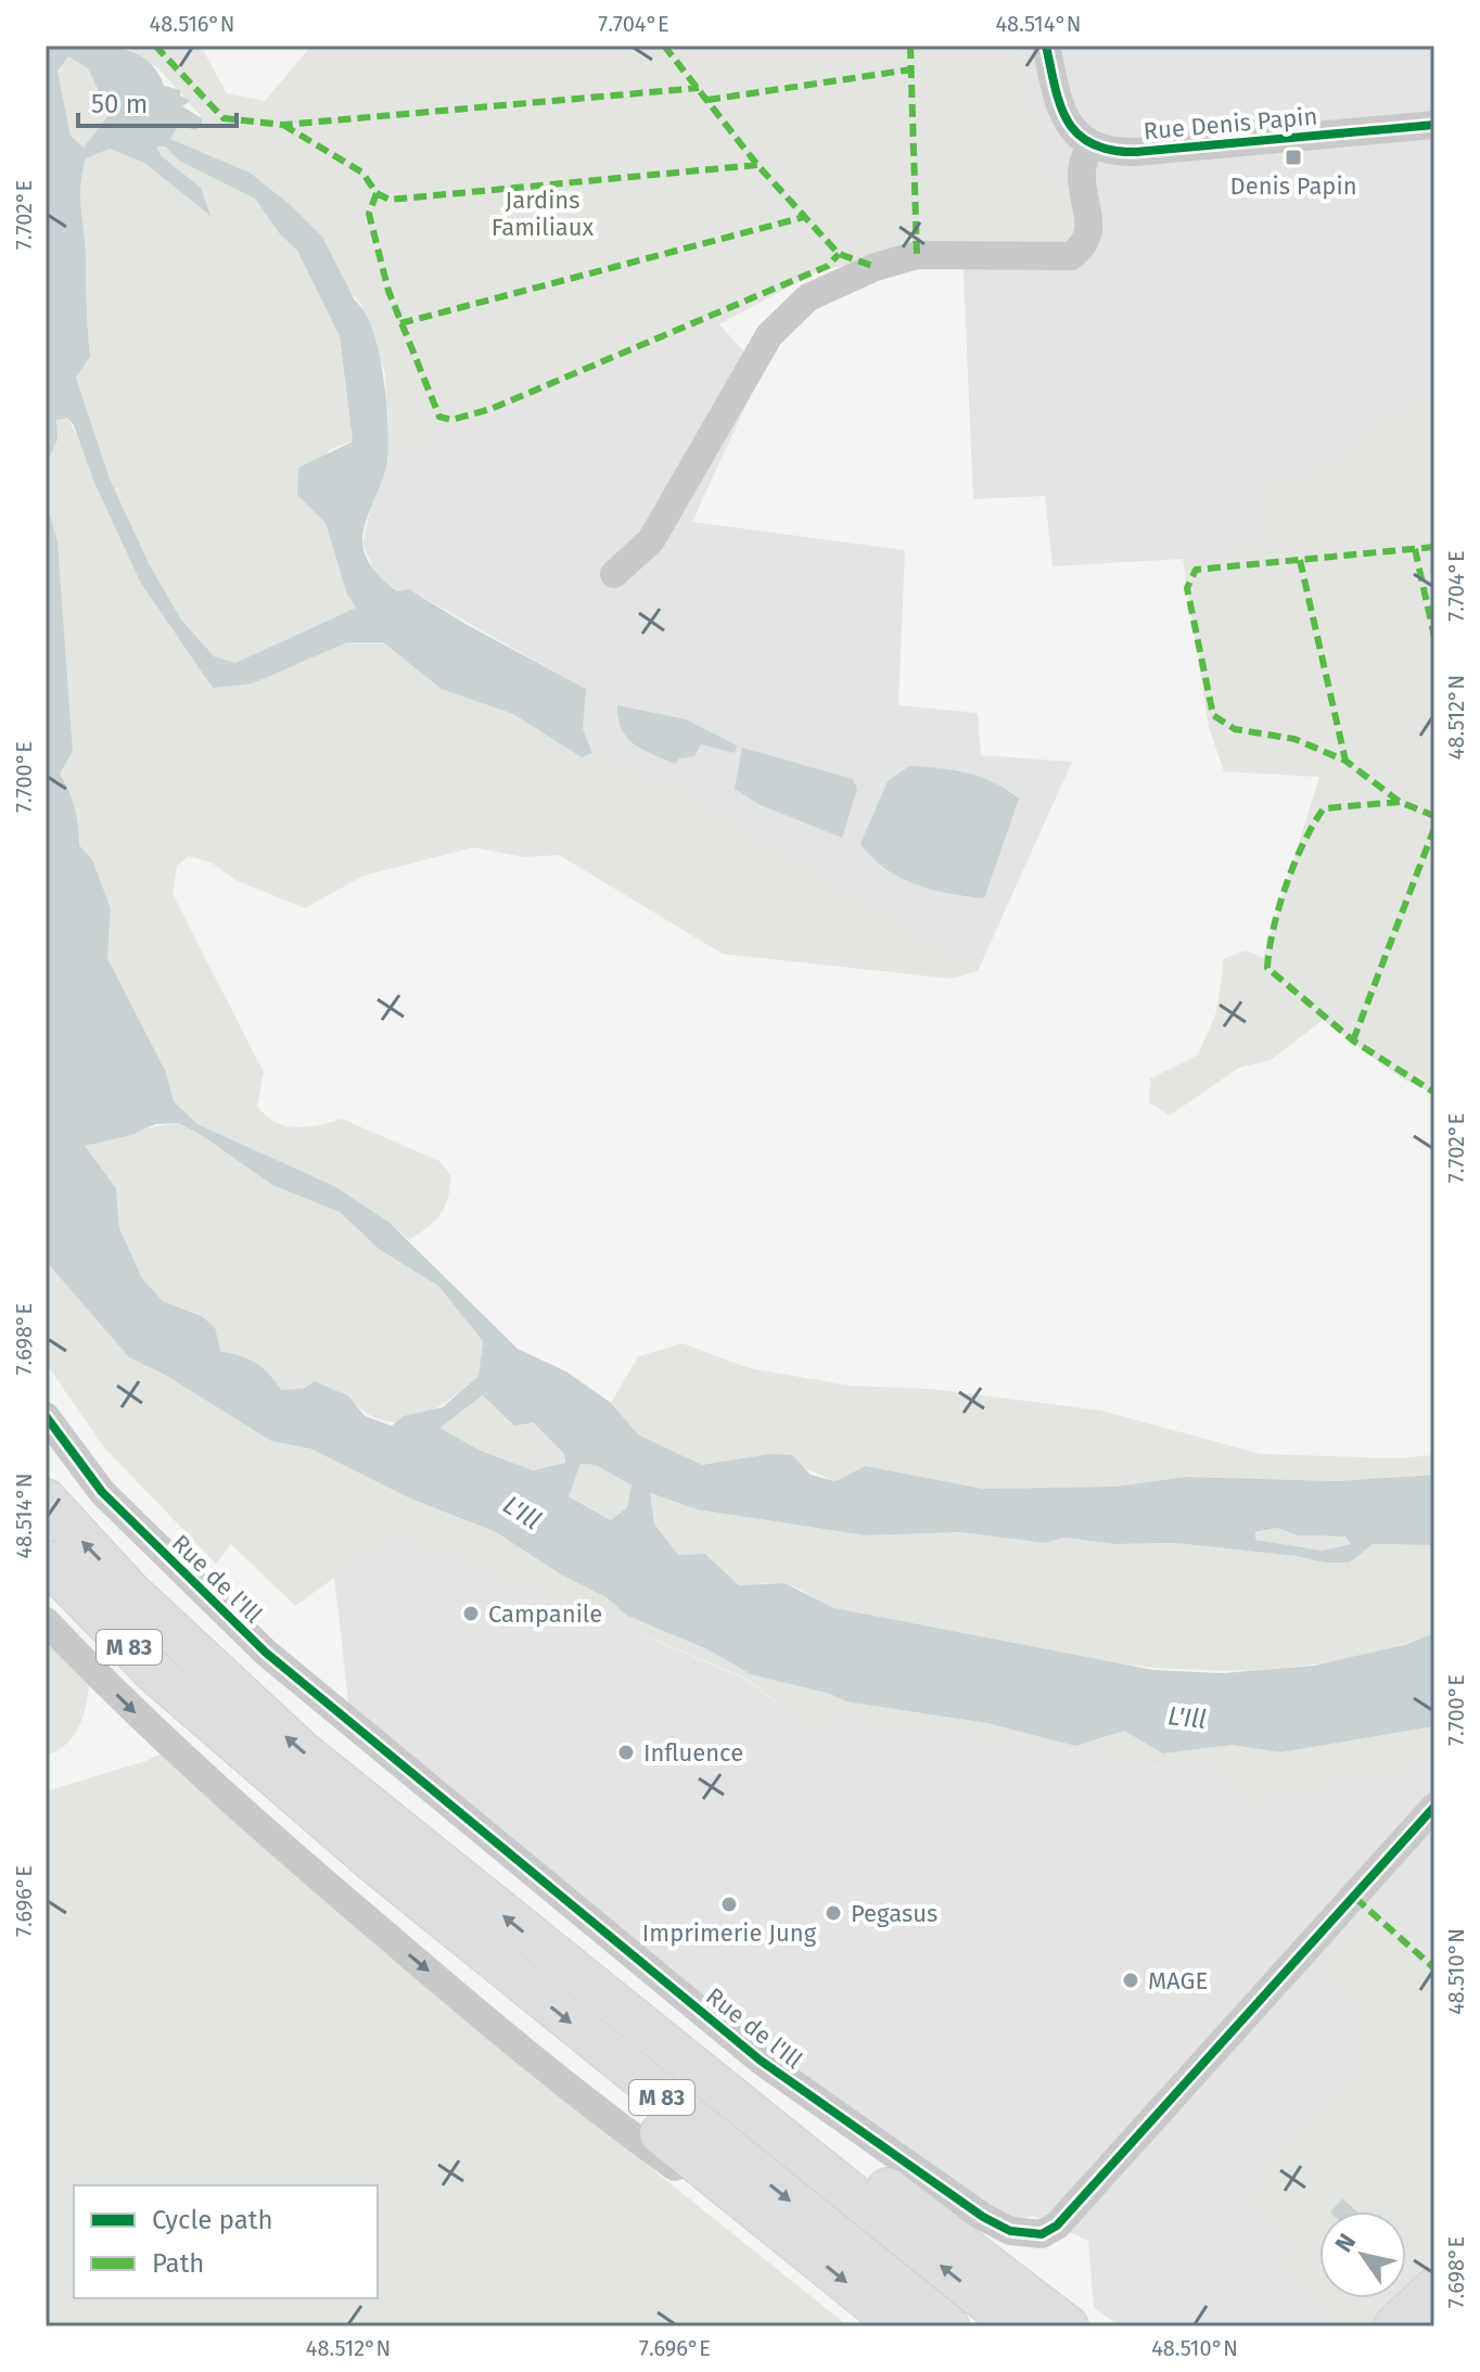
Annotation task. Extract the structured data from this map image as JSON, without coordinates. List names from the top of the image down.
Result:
{
  "streets": {
    "highway": ["M 83"],
    "street": ["Rue Denis Papin", "Rue de l'Ill"]
  },
  "water": ["L'Ill"],
  "parks": ["Jardins Familiaux"],
  "places": {
    "transit": ["Denis Papin"],
    "other": [
      "Campanile",
      "Influence",
      "Imprimerie Jung",
      "Pegasus",
      "MAGE"
    ]
  },
  "legend": ["Cycle path", "Path"],
  "scale_bar": "50 m",
  "north": "top left",
  "coordinates": [
    "48.516°N",
    "7.704°E",
    "48.514°N",
    "7.702°E",
    "48.512°N",
    "7.700°E",
    "7.698°E",
    "7.696°E",
    "48.510°N"
  ]
}
